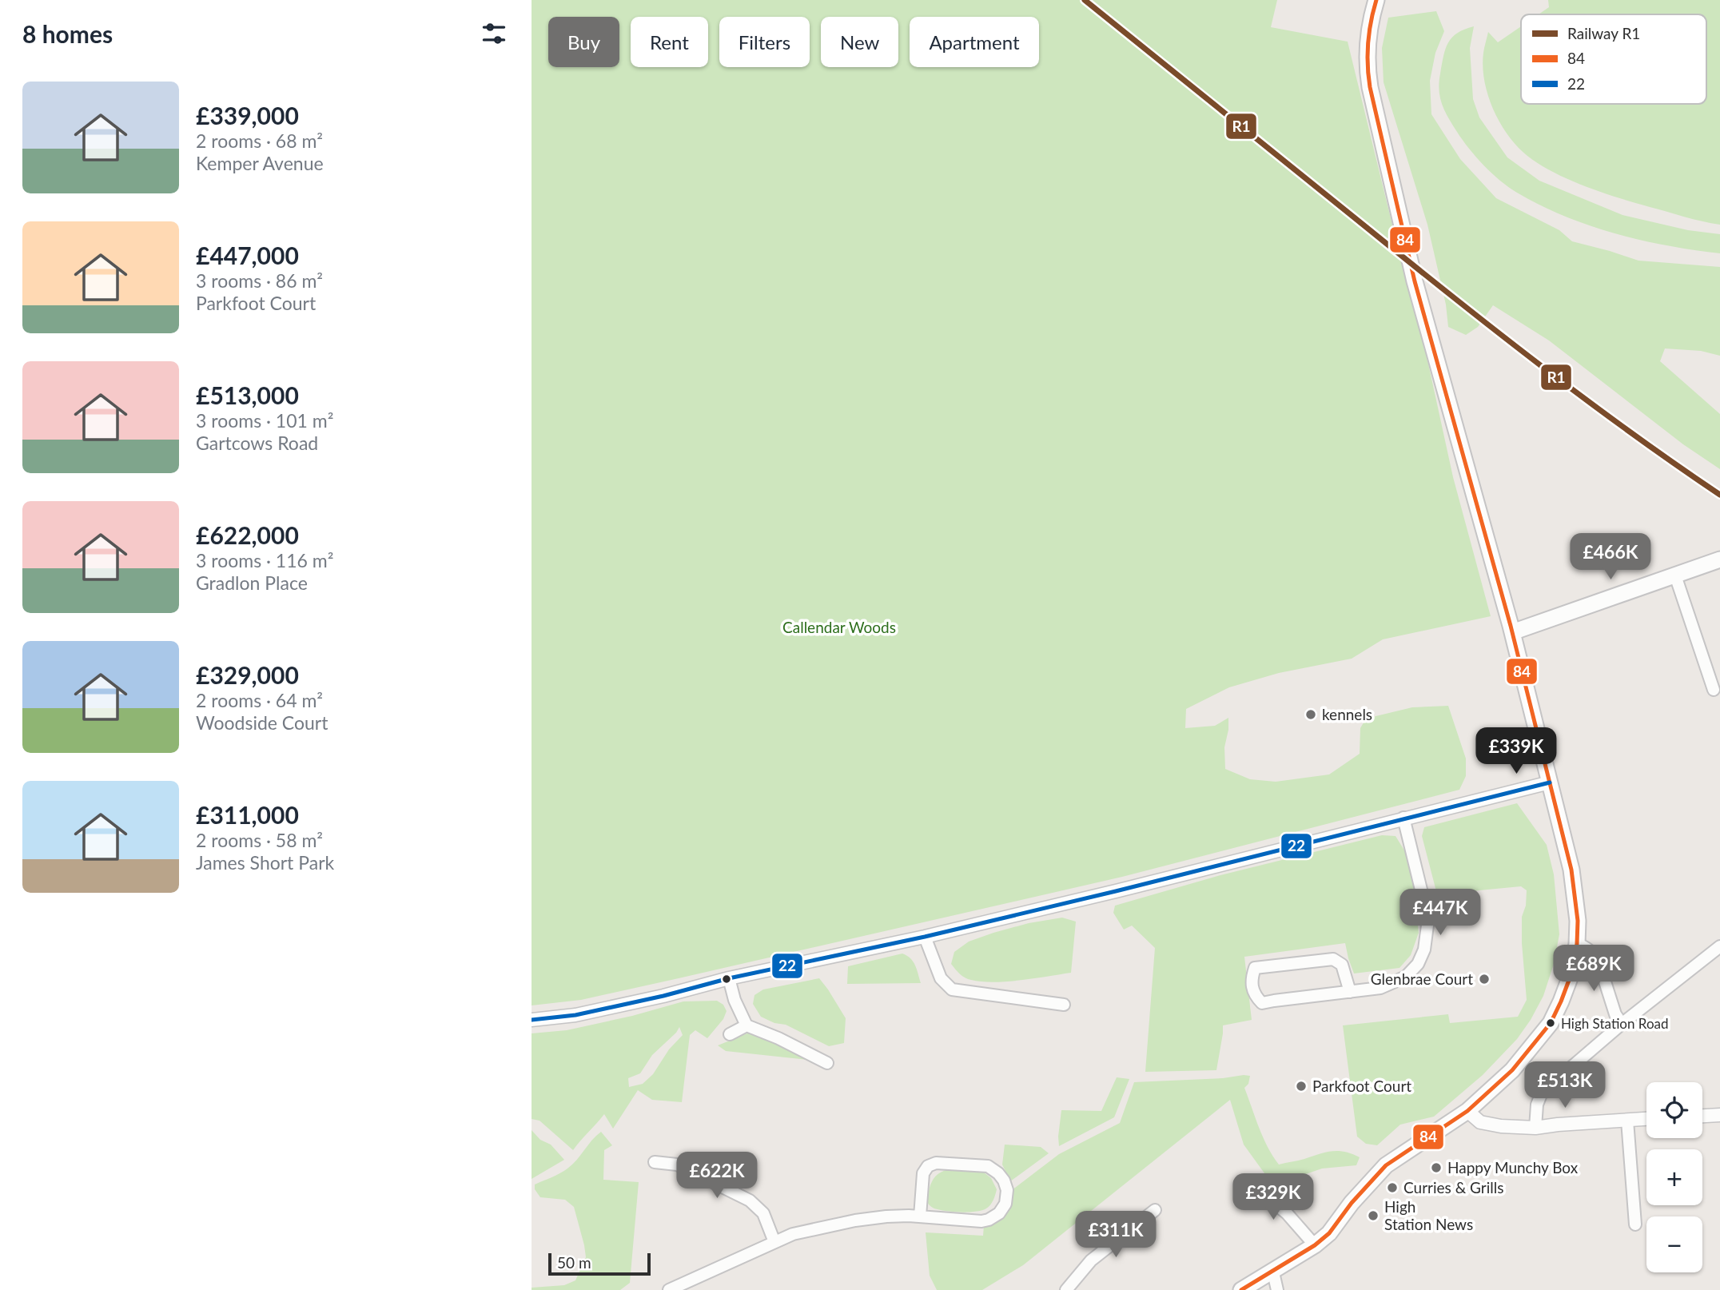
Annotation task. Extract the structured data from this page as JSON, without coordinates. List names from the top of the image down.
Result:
{
  "parks": ["Callendar Woods"],
  "places": [
    "kennels",
    "Glenbrae Court",
    "High Station Road",
    "Parkfoot Court",
    "Happy Munchy Box",
    "Curries & Grills",
    "High Station News"
  ],
  "lines": ["rail line R1", "transit line 84", "transit line 22"],
  "legend": ["Railway R1", "84", "22"],
  "scale_bar": "50 m",
  "page": {
    "heading": "8 homes",
    "chip": [
      "Buy",
      "Rent",
      "Filters",
      "New",
      "Apartment"
    ],
    "list": [
      {
        "name": "£339,000",
        "note": "2 rooms · 68 m² · Kemper Avenue"
      },
      {
        "name": "£447,000",
        "note": "3 rooms · 86 m² · Parkfoot Court"
      },
      {
        "name": "£513,000",
        "note": "3 rooms · 101 m² · Gartcows Road"
      },
      {
        "name": "£622,000",
        "note": "3 rooms · 116 m² · Gradlon Place"
      },
      {
        "name": "£329,000",
        "note": "2 rooms · 64 m² · Woodside Court"
      },
      {
        "name": "£311,000",
        "note": "2 rooms · 58 m² · James Short Park"
      }
    ],
    "price": [
      "£466K",
      "£339K",
      "£447K",
      "£689K",
      "£513K",
      "£622K",
      "£329K",
      "£311K"
    ],
    "map_buttons": ["+", "−"],
    "scale": "50 m"
  }
}
